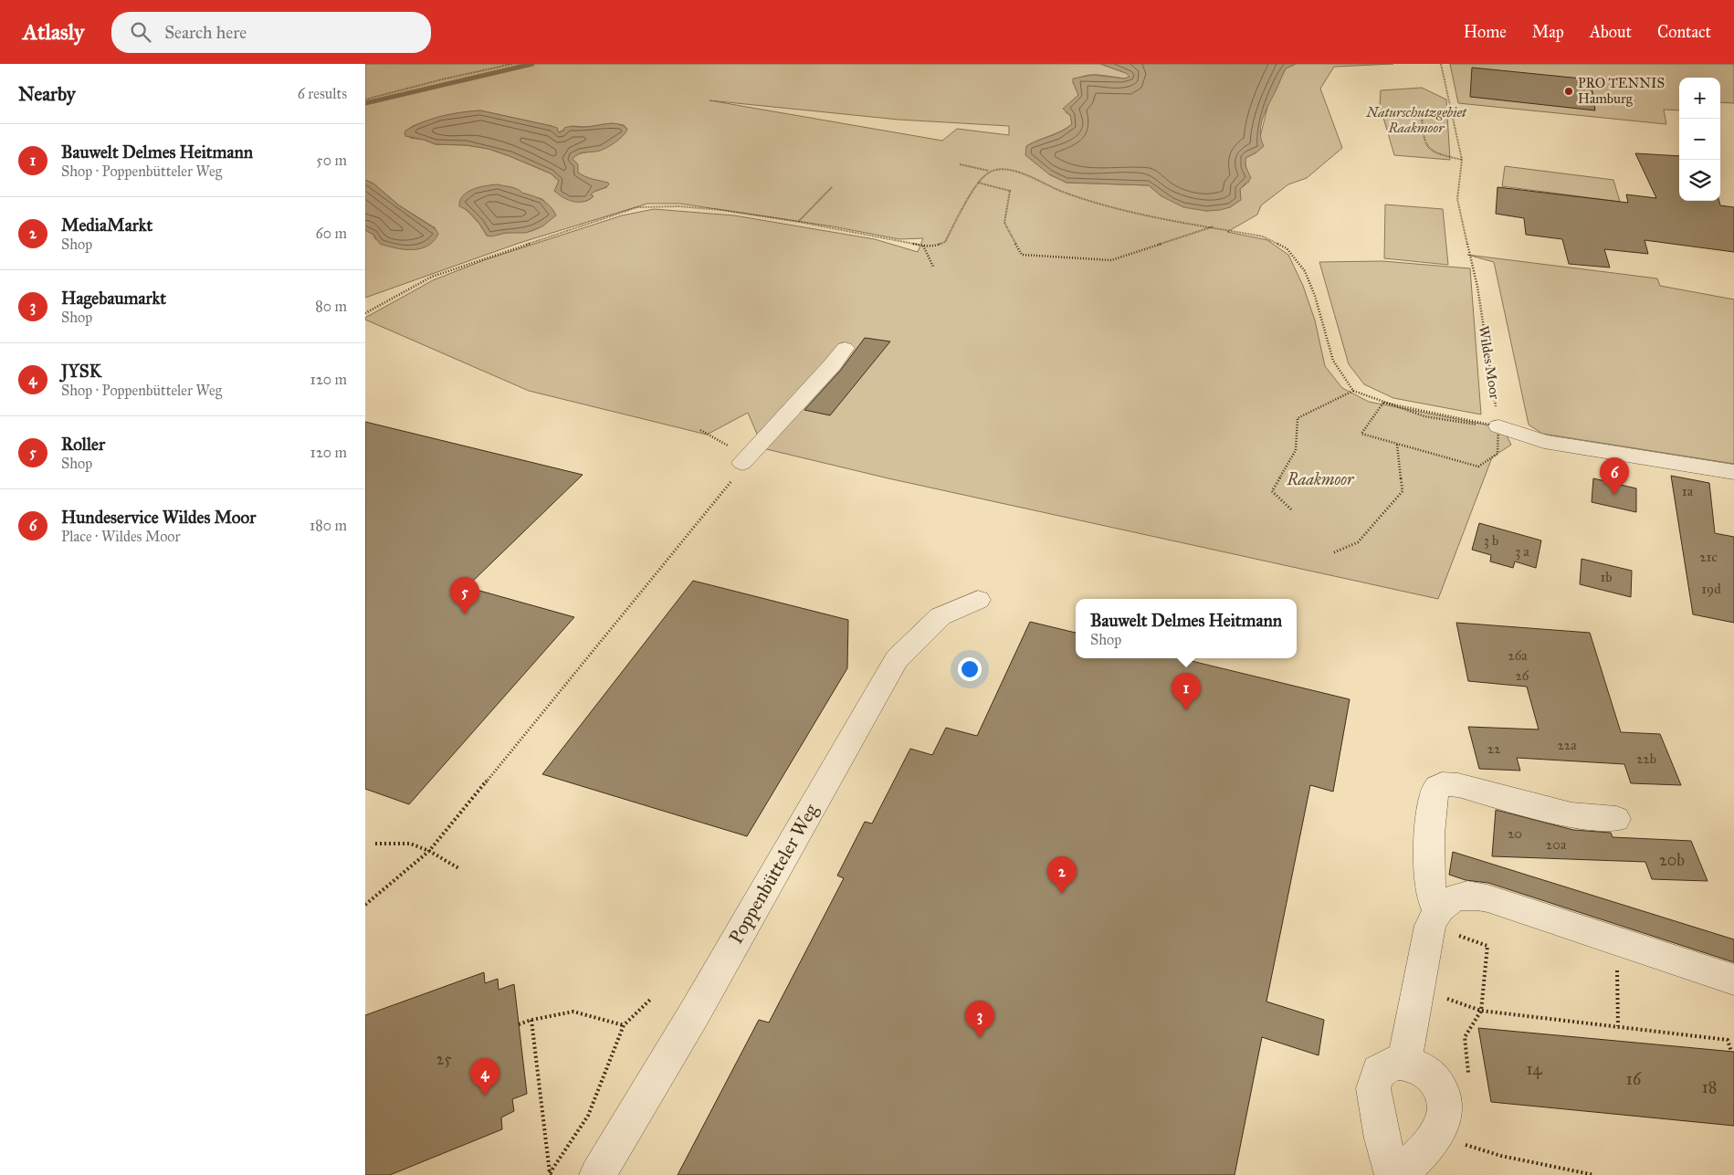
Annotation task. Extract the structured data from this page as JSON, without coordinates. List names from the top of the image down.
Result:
{
  "streets": {
    "street": ["Poppenbütteler Weg"],
    "path": ["Wildes Moor"]
  },
  "parks": ["Naturschutzgebiet Raakmoor", "Raakmoor"],
  "places": ["PRO TENNIS Hamburg"],
  "house_numbers": [
    "1a",
    "3 b",
    "3 a",
    "21c",
    "1b",
    "19d",
    "26a",
    "26",
    "22a",
    "22",
    "22b",
    "20",
    "20a",
    "20b",
    "25",
    "14",
    "16",
    "18"
  ],
  "page": {
    "header": "Atlasly",
    "search": "Search here",
    "nav": [
      "Home",
      "Map",
      "About",
      "Contact"
    ],
    "heading": ["Nearby", "6 results"],
    "map_buttons": ["+", "−"],
    "list": [
      {
        "mark": "1",
        "name": "Bauwelt Delmes Heitmann",
        "note": "Shop · Poppenbütteler Weg",
        "value": "50 m"
      },
      {
        "mark": "2",
        "name": "MediaMarkt",
        "note": "Shop",
        "value": "60 m"
      },
      {
        "mark": "3",
        "name": "Hagebaumarkt",
        "note": "Shop",
        "value": "80 m"
      },
      {
        "mark": "4",
        "name": "JYSK",
        "note": "Shop · Poppenbütteler Weg",
        "value": "120 m"
      },
      {
        "mark": "5",
        "name": "Roller",
        "note": "Shop",
        "value": "120 m"
      },
      {
        "mark": "6",
        "name": "Hundeservice Wildes Moor",
        "note": "Place · Wildes Moor",
        "value": "180 m"
      }
    ],
    "pins": [
      "6",
      "5",
      "1",
      "2",
      "3",
      "4"
    ],
    "popup": ["Bauwelt Delmes Heitmann", "Shop"]
  }
}
